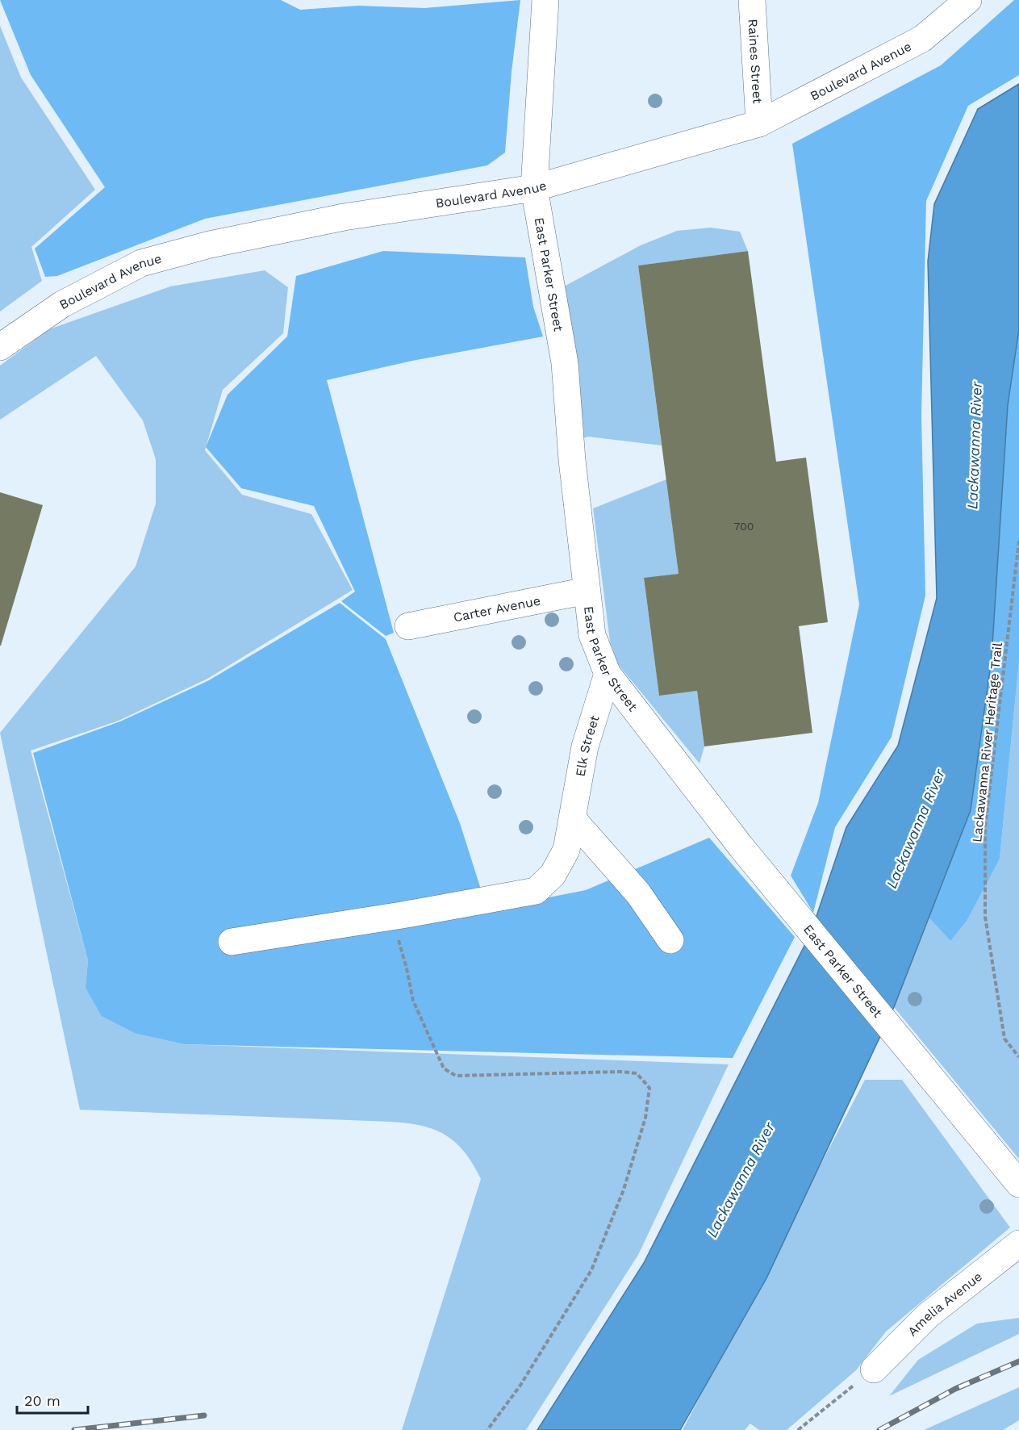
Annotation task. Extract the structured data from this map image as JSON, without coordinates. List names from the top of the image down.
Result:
{
  "streets": {
    "street": [
      "Raines Street",
      "Boulevard Avenue",
      "East Parker Street",
      "Carter Avenue",
      "Elk Street",
      "Amelia Avenue"
    ],
    "path": ["Lackawanna River Heritage Trail"]
  },
  "crossings": [
    ["Raines Street", "Boulevard Avenue"],
    ["Boulevard Avenue", "East Parker Street"],
    ["East Parker Street", "Carter Avenue"],
    ["East Parker Street", "Elk Street"]
  ],
  "water": ["Lackawanna River"],
  "house_numbers": ["700"],
  "scale_bar": "20 m"
}
